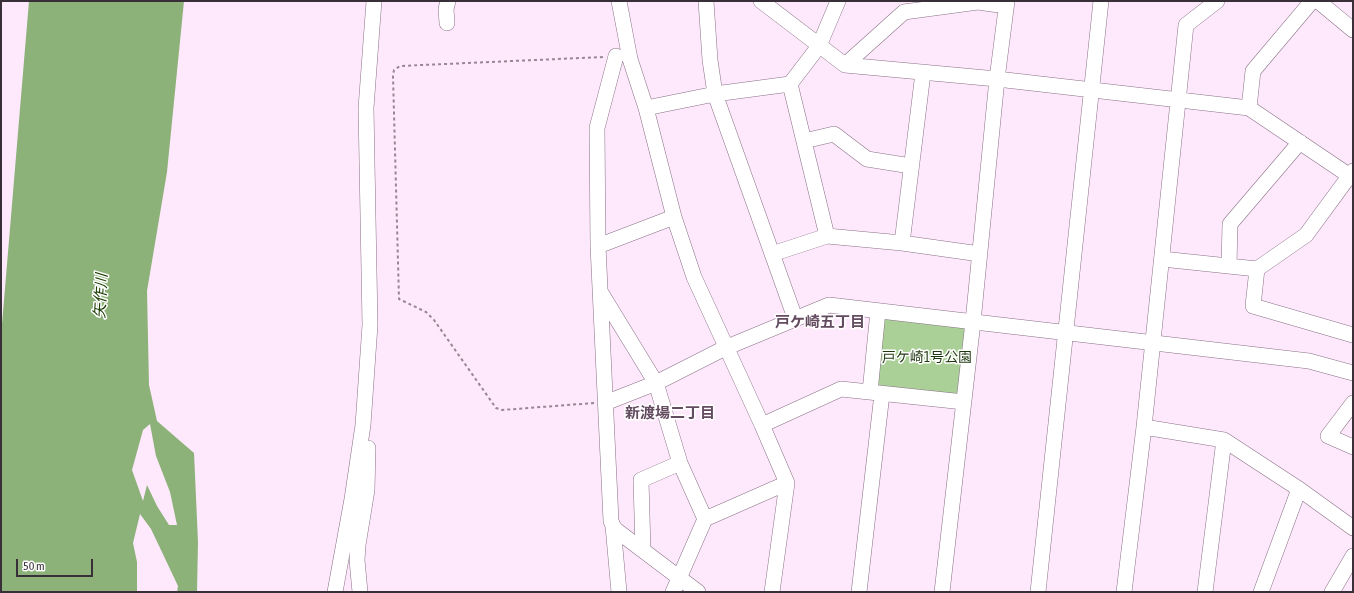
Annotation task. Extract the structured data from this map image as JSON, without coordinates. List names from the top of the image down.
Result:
{
  "districts": ["戸ケ崎五丁目", "新渡場二丁目"],
  "water": ["矢作川"],
  "parks": ["戸ケ崎1号公園"],
  "scale_bar": "50 m"
}
